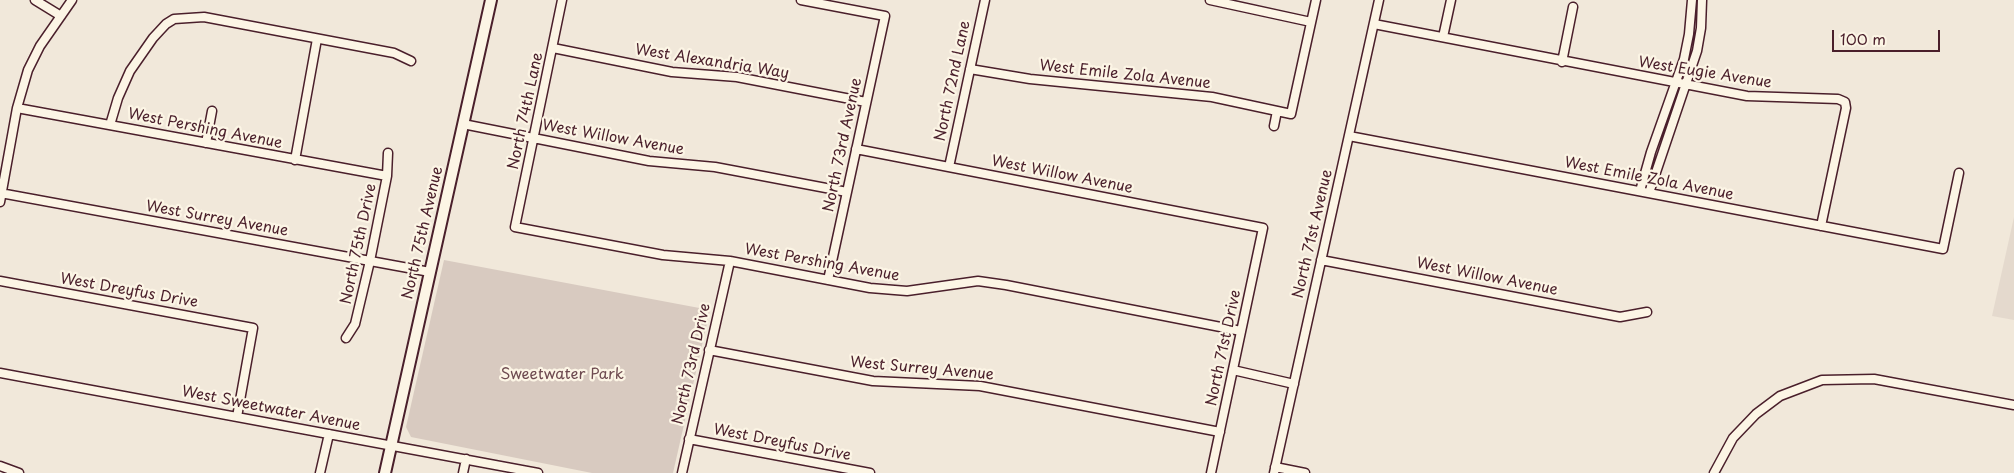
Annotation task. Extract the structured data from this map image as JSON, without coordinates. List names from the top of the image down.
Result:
{
  "streets": {
    "main road": ["North 75th Avenue"],
    "street": [
      "West Alexandria Way",
      "West Eugie Avenue",
      "West Emile Zola Avenue",
      "North 72nd Lane",
      "North 74th Lane",
      "West Pershing Avenue",
      "West Willow Avenue",
      "North 73rd Avenue",
      "West Surrey Avenue",
      "North 71st Avenue",
      "North 75th Drive",
      "West Dreyfus Drive",
      "North 71st Drive",
      "North 73rd Drive",
      "West Sweetwater Avenue"
    ]
  },
  "crossings": [
    ["West Alexandria Way", "North 74th Lane"],
    ["West Alexandria Way", "North 73rd Avenue"],
    ["West Eugie Avenue", "West Emile Zola Avenue"],
    ["West Eugie Avenue", "North 71st Avenue"],
    ["West Emile Zola Avenue", "North 72nd Lane"],
    ["West Emile Zola Avenue", "North 71st Avenue"],
    ["North 72nd Lane", "West Willow Avenue"],
    ["North 74th Lane", "West Pershing Avenue"],
    ["North 74th Lane", "West Willow Avenue"],
    ["West Pershing Avenue", "North 73rd Avenue"],
    ["West Pershing Avenue", "North 75th Drive"],
    ["West Pershing Avenue", "North 71st Drive"],
    ["West Pershing Avenue", "North 73rd Drive"],
    ["West Willow Avenue", "North 73rd Avenue"],
    ["West Willow Avenue", "North 75th Avenue"],
    ["West Willow Avenue", "North 71st Avenue"],
    ["West Willow Avenue", "North 71st Drive"],
    ["West Surrey Avenue", "North 75th Avenue"],
    ["West Surrey Avenue", "North 75th Drive"],
    ["West Surrey Avenue", "North 71st Drive"],
    ["West Surrey Avenue", "North 73rd Drive"],
    ["North 75th Avenue", "West Sweetwater Avenue"],
    ["West Dreyfus Drive", "North 73rd Drive"],
    ["West Dreyfus Drive", "West Sweetwater Avenue"]
  ],
  "parks": ["Sweetwater Park"],
  "scale_bar": "100 m"
}
